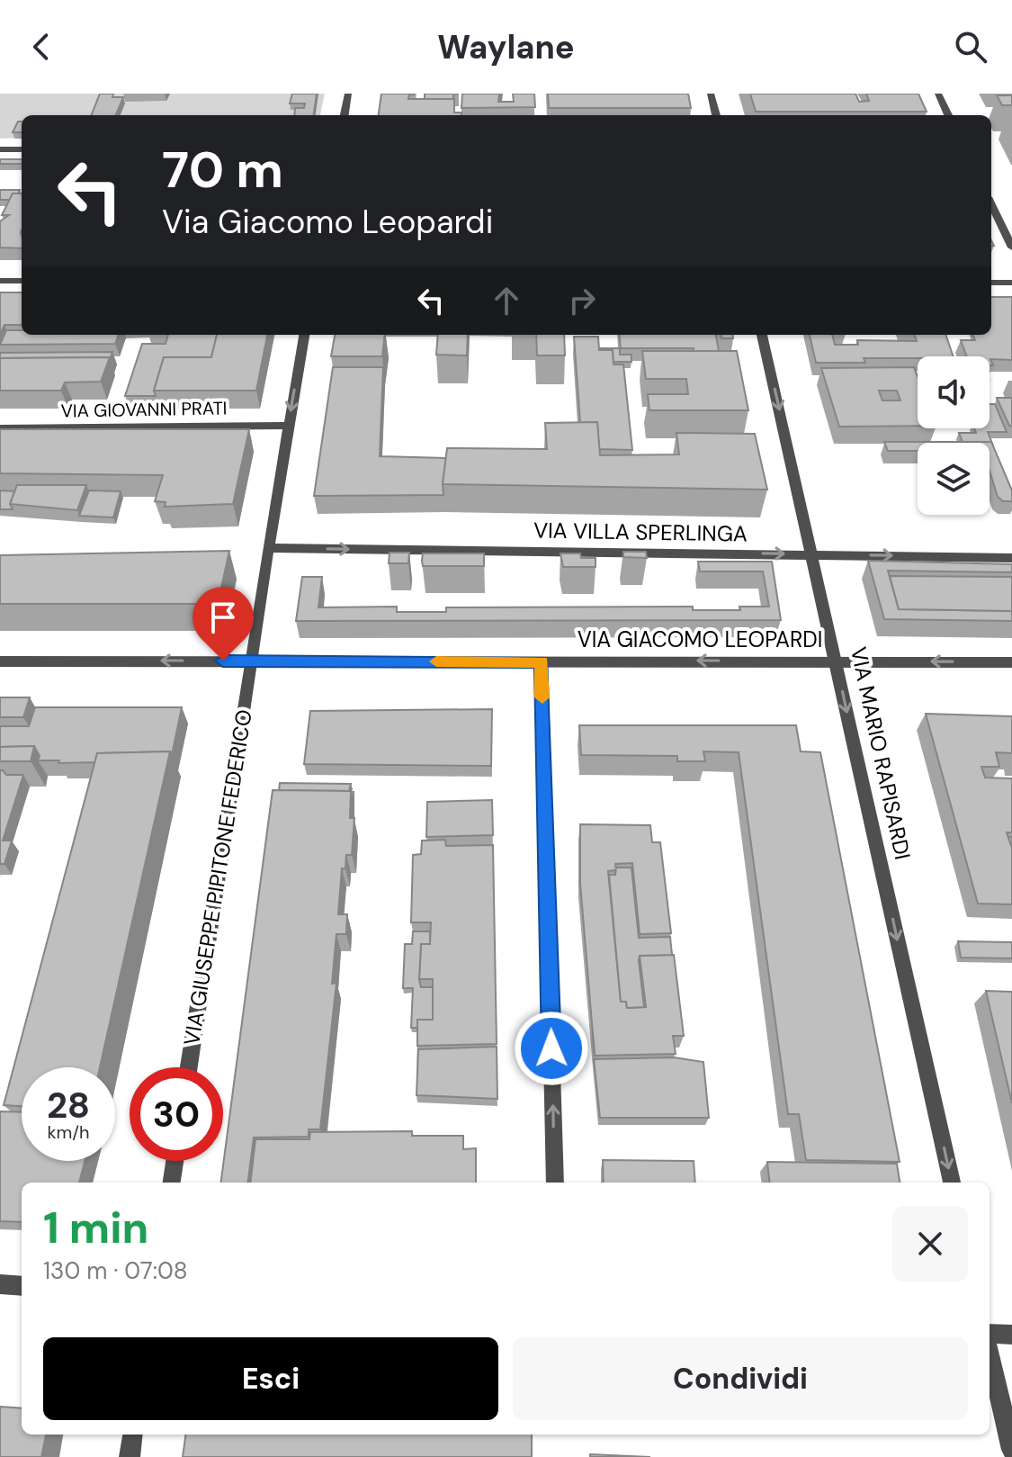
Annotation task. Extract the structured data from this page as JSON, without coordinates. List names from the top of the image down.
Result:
{
  "streets": {
    "street": [
      "VIA GIOVANNI PRATI",
      "VIA VILLA SPERLINGA",
      "VIA GIACOMO LEOPARDI",
      "VIA MARIO RAPISARDI",
      "VIA GIUSEPPE PIPITONE FEDERICO"
    ]
  },
  "crossings": [
    ["VIA GIOVANNI PRATI", "VIA GIUSEPPE PIPITONE FEDERICO"],
    ["VIA VILLA SPERLINGA", "VIA MARIO RAPISARDI"],
    ["VIA VILLA SPERLINGA", "VIA GIUSEPPE PIPITONE FEDERICO"],
    ["VIA GIACOMO LEOPARDI", "VIA MARIO RAPISARDI"],
    ["VIA GIACOMO LEOPARDI", "VIA GIUSEPPE PIPITONE FEDERICO"]
  ],
  "one_way": ["VIA VILLA SPERLINGA", "VIA GIACOMO LEOPARDI", "VIA MARIO RAPISARDI"],
  "page": {
    "header": "Waylane",
    "turn": ["70 m", "Via Giacomo Leopardi"],
    "speed": "28 km/h",
    "limit": "30",
    "heading": ["1 min", "130 m · 07:08"],
    "buttons": ["Esci", "Condividi"]
  }
}
